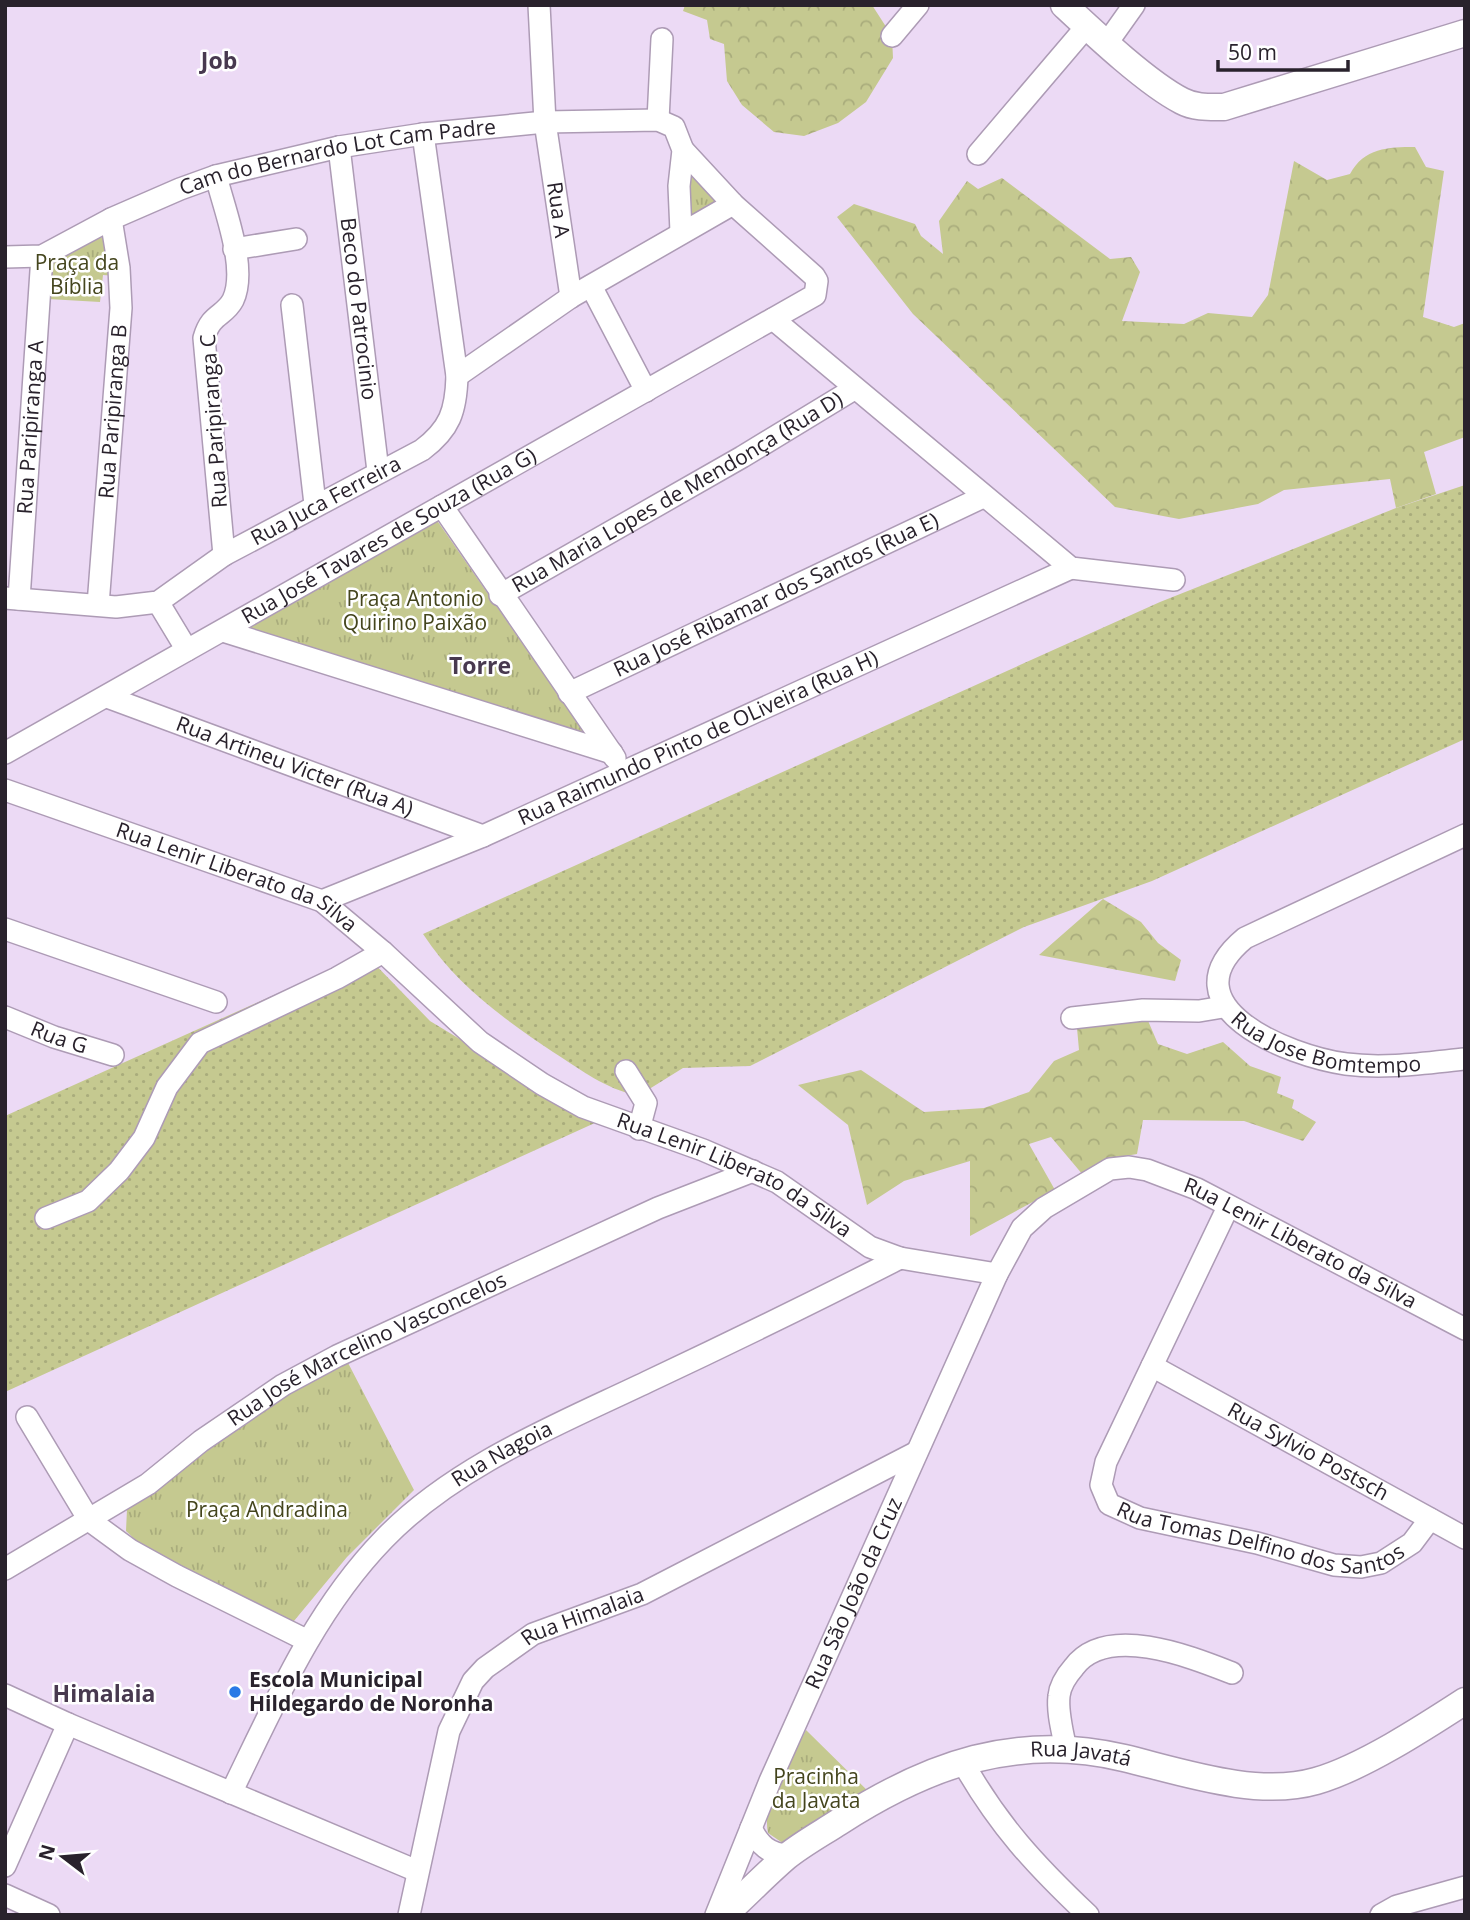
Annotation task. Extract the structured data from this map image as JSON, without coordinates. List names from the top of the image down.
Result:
{
  "streets": {
    "street": [
      "Cam do Bernardo Lot Cam Padre",
      "Rua A",
      "Beco do Patrocinio",
      "Rua Paripiranga B",
      "Rua Paripiranga C",
      "Rua Paripiranga A",
      "Rua Maria Lopes de Mendonça (Rua D)",
      "Rua Juca Ferreira",
      "Rua José Tavares de Souza (Rua G)",
      "Rua José Ribamar dos Santos (Rua E)",
      "Rua Raimundo Pinto de OLiveira (Rua H)",
      "Rua Artineu Victer (Rua A)",
      "Rua Lenir Liberato da Silva",
      "Rua Jose Bomtempo",
      "Rua G",
      "Rua José Marcelino Vasconcelos",
      "Rua Sylvio Postsch",
      "Rua Nagoia",
      "Rua Tomas Delfino dos Santos",
      "Rua São João da Cruz",
      "Rua Himalaia",
      "Rua Javatá"
    ]
  },
  "crossings": [
    ["Cam do Bernardo Lot Cam Padre", "Rua A"],
    ["Cam do Bernardo Lot Cam Padre", "Beco do Patrocinio"],
    ["Cam do Bernardo Lot Cam Padre", "Rua Paripiranga B"],
    ["Cam do Bernardo Lot Cam Padre", "Rua Paripiranga C"],
    ["Cam do Bernardo Lot Cam Padre", "Rua Paripiranga A"],
    ["Cam do Bernardo Lot Cam Padre", "Rua Juca Ferreira"],
    ["Beco do Patrocinio", "Rua Juca Ferreira"],
    ["Rua Paripiranga C", "Rua Juca Ferreira"],
    ["Rua José Tavares de Souza (Rua G)", "Rua Artineu Victer (Rua A)"],
    ["Rua Raimundo Pinto de OLiveira (Rua H)", "Rua Artineu Victer (Rua A)"],
    ["Rua Raimundo Pinto de OLiveira (Rua H)", "Rua Lenir Liberato da Silva"],
    ["Rua Lenir Liberato da Silva", "Rua José Marcelino Vasconcelos"],
    ["Rua Lenir Liberato da Silva", "Rua Nagoia"],
    ["Rua Lenir Liberato da Silva", "Rua Tomas Delfino dos Santos"],
    ["Rua Lenir Liberato da Silva", "Rua São João da Cruz"],
    ["Rua Sylvio Postsch", "Rua Tomas Delfino dos Santos"],
    ["Rua São João da Cruz", "Rua Himalaia"]
  ],
  "districts": ["Job", "Torre", "Himalaia"],
  "parks": [
    "Praça da Bíblia",
    "Praça Antonio Quirino Paixão",
    "Praça Andradina",
    "Pracinha da Javata"
  ],
  "places": ["Escola Municipal Hildegardo de Noronha"],
  "scale_bar": "50 m",
  "north": "left"
}
